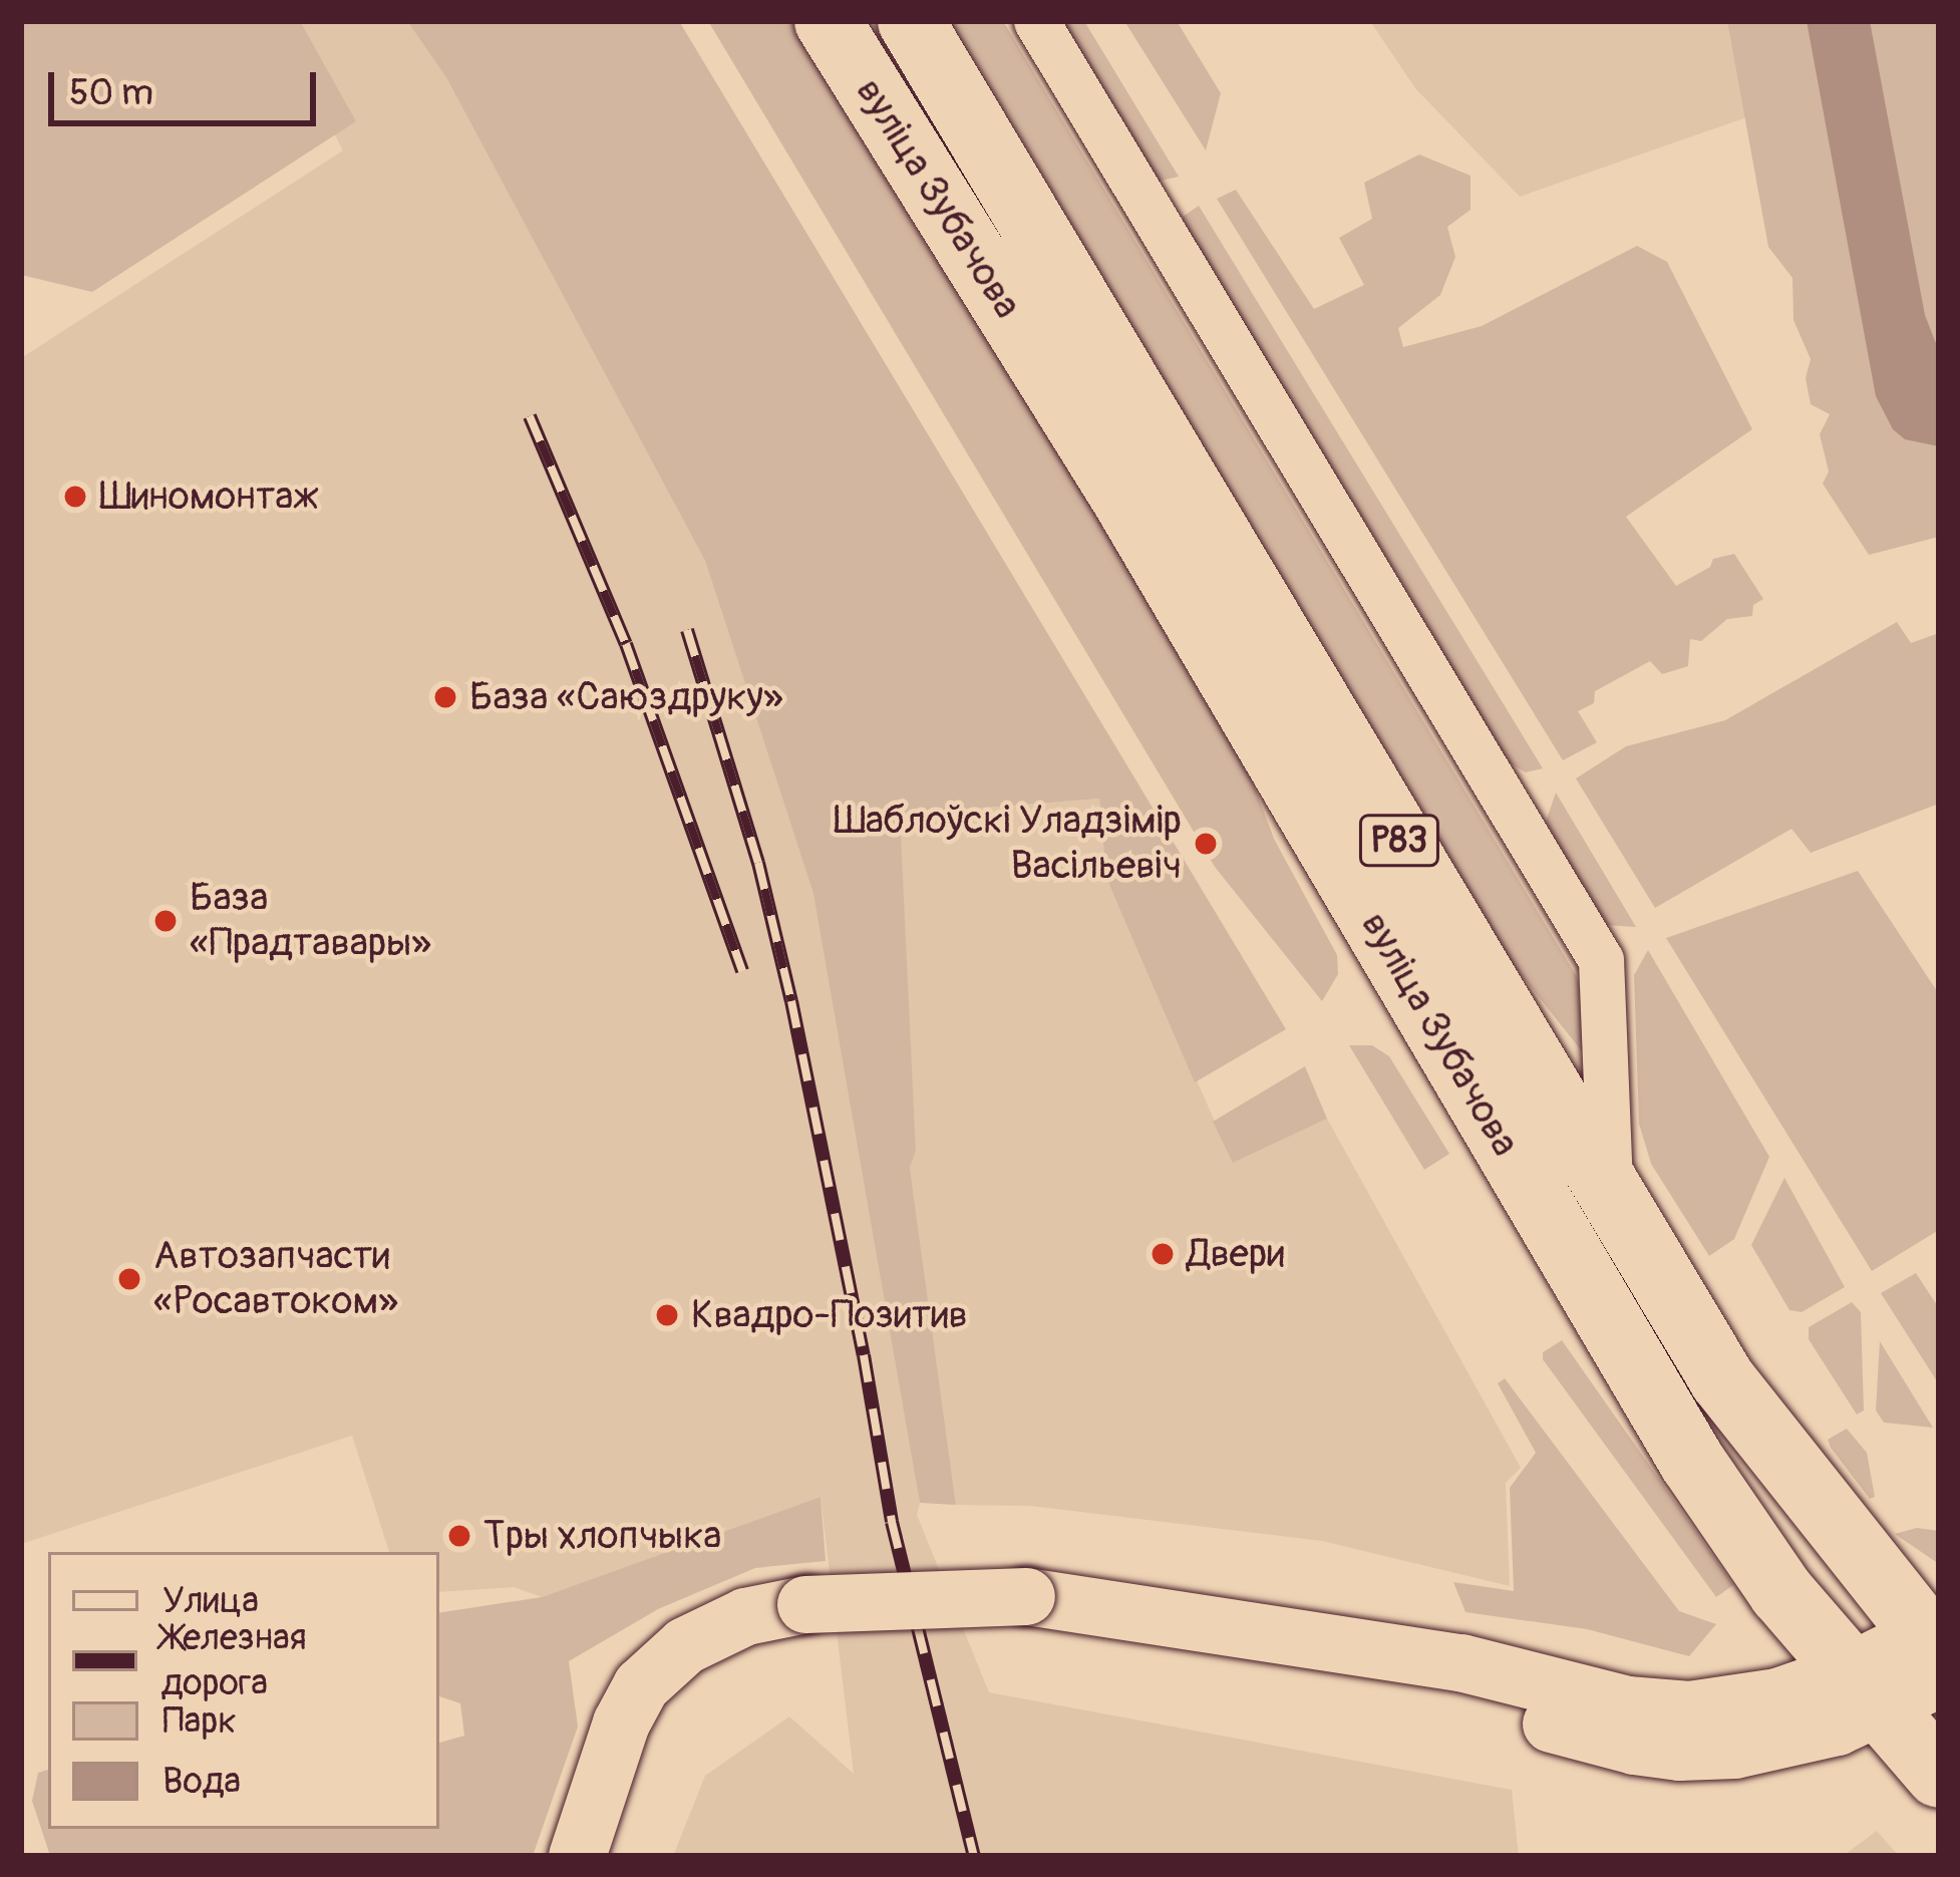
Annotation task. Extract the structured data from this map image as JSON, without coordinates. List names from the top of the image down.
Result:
{
  "streets": {
    "highway": ["вуліца Зубачова", "Р83"]
  },
  "places": [
    "Шиномонтаж",
    "База «Саюздруку»",
    "Шаблоўскі Уладзімір Васільевіч",
    "База «Прадтавары»",
    "Двери",
    "Автозапчасти «Росавтоком»",
    "Квадро-Позитив",
    "Тры хлопчыка"
  ],
  "legend": [
    "Улица",
    "Железная дорога",
    "Парк",
    "Вода"
  ],
  "scale_bar": "50 m"
}
